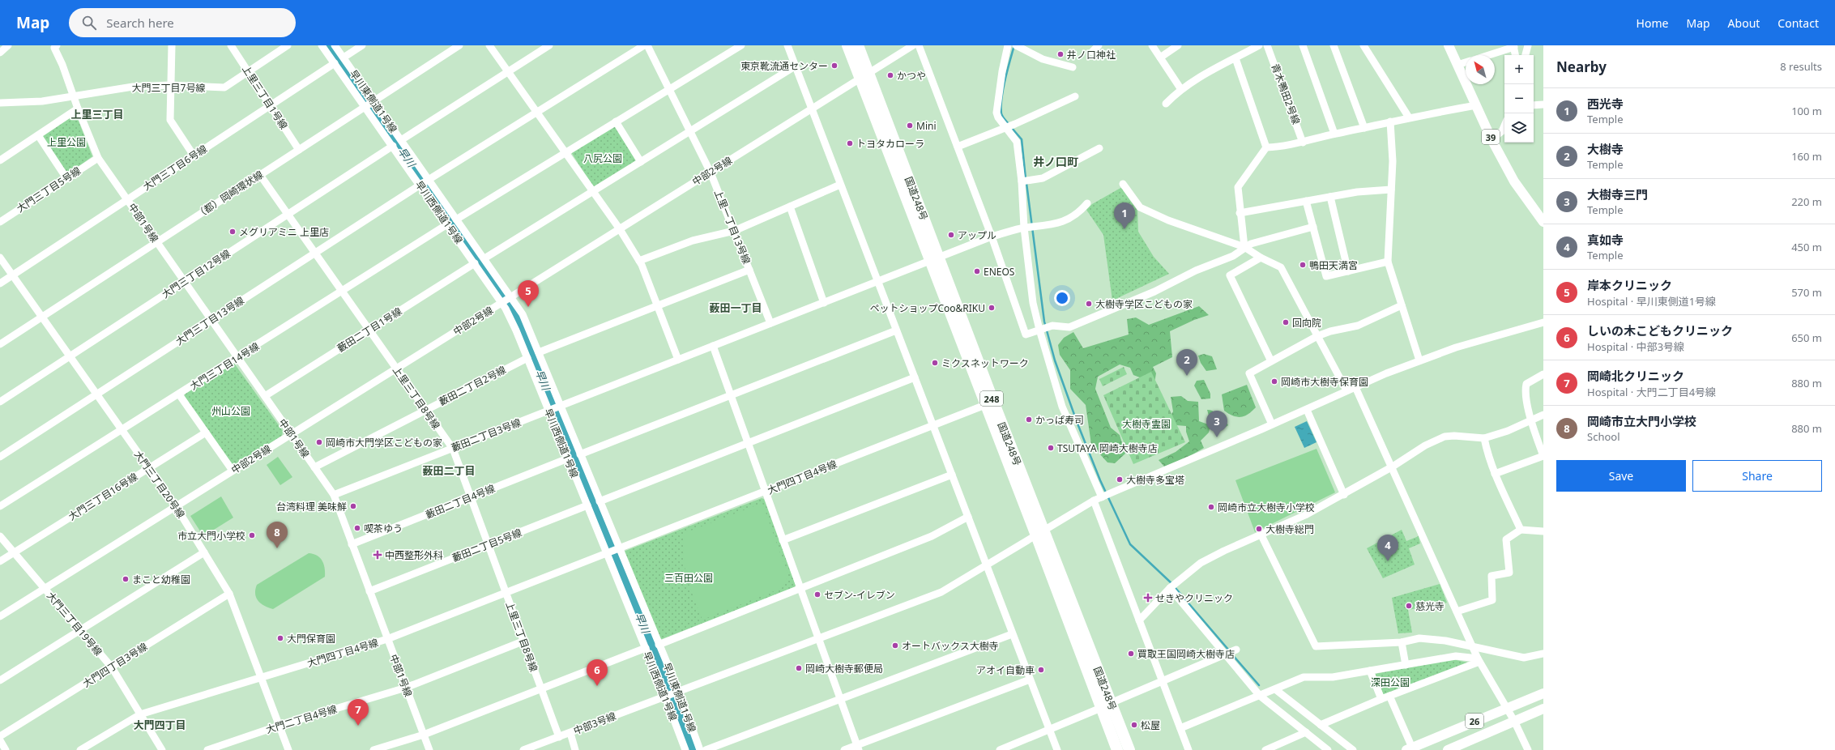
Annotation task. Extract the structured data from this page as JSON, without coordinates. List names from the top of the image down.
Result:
{
  "streets": {
    "highway": ["国道248号", "248"],
    "main road": ["39", "26"],
    "street": [
      "大門三丁目7号線",
      "青木鴨田2号線",
      "上里三丁目1号線",
      "早川東側道1号線",
      "大門三丁目6号線",
      "中部2号線",
      "大門三丁目5号線",
      "（都）岡崎環状線",
      "早川西側道1号線",
      "中部1号線",
      "上里一丁目13号線",
      "大門三丁目12号線",
      "大門三丁目13号線",
      "藪田二丁目1号線",
      "大門三丁目14号線",
      "藪田二丁目2号線",
      "上里三丁目8号線",
      "藪田二丁目3号線",
      "大門四丁目4号線",
      "大門三丁目20号線",
      "大門三丁目16号線",
      "藪田二丁目4号線",
      "藪田二丁目5号線",
      "大門三丁目19号線",
      "大門四丁目3号線",
      "大門二丁目4号線",
      "中部3号線"
    ]
  },
  "crossings": [
    ["大門三丁目7号線", "上里三丁目1号線"],
    ["大門三丁目7号線", "中部1号線"],
    ["上里三丁目1号線", "大門三丁目6号線"],
    ["上里三丁目1号線", "（都）岡崎環状線"],
    ["早川東側道1号線", "中部2号線"],
    ["早川東側道1号線", "（都）岡崎環状線"],
    ["早川東側道1号線", "大門三丁目13号線"],
    ["早川東側道1号線", "藪田二丁目3号線"],
    ["早川東側道1号線", "大門四丁目4号線"],
    ["早川東側道1号線", "中部3号線"],
    ["大門三丁目6号線", "早川西側道1号線"],
    ["大門三丁目6号線", "中部1号線"],
    ["大門三丁目6号線", "大門三丁目20号線"],
    ["中部2号線", "国道248号"],
    ["中部2号線", "早川西側道1号線"],
    ["中部2号線", "中部1号線"],
    ["中部2号線", "上里一丁目13号線"],
    ["中部2号線", "上里三丁目8号線"],
    ["中部2号線", "大門三丁目20号線"],
    ["中部2号線", "大門三丁目19号線"],
    ["大門三丁目5号線", "中部1号線"],
    ["（都）岡崎環状線", "早川西側道1号線"],
    ["（都）岡崎環状線", "中部1号線"],
    ["（都）岡崎環状線", "上里三丁目8号線"],
    ["（都）岡崎環状線", "大門三丁目20号線"],
    ["国道248号", "藪田二丁目3号線"],
    ["国道248号", "大門四丁目4号線"],
    ["国道248号", "中部3号線"],
    ["早川西側道1号線", "大門三丁目12号線"],
    ["早川西側道1号線", "大門三丁目13号線"],
    ["早川西側道1号線", "藪田二丁目1号線"],
    ["早川西側道1号線", "大門三丁目14号線"],
    ["早川西側道1号線", "藪田二丁目2号線"],
    ["早川西側道1号線", "藪田二丁目3号線"],
    ["早川西側道1号線", "大門四丁目4号線"],
    ["早川西側道1号線", "藪田二丁目4号線"],
    ["早川西側道1号線", "藪田二丁目5号線"],
    ["早川西側道1号線", "中部3号線"],
    ["中部1号線", "大門三丁目12号線"],
    ["中部1号線", "大門三丁目13号線"],
    ["中部1号線", "藪田二丁目1号線"],
    ["中部1号線", "大門三丁目14号線"],
    ["中部1号線", "藪田二丁目2号線"],
    ["中部1号線", "藪田二丁目3号線"],
    ["中部1号線", "大門四丁目4号線"],
    ["中部1号線", "藪田二丁目4号線"],
    ["中部1号線", "藪田二丁目5号線"],
    ["中部1号線", "大門二丁目4号線"],
    ["上里一丁目13号線", "藪田二丁目3号線"],
    ["大門三丁目12号線", "上里三丁目8号線"],
    ["大門三丁目12号線", "大門三丁目20号線"],
    ["大門三丁目13号線", "上里三丁目8号線"],
    ["大門三丁目13号線", "大門三丁目20号線"],
    ["藪田二丁目1号線", "上里三丁目8号線"],
    ["大門三丁目14号線", "上里三丁目8号線"],
    ["大門三丁目14号線", "大門三丁目20号線"],
    ["藪田二丁目2号線", "上里三丁目8号線"],
    ["上里三丁目8号線", "藪田二丁目3号線"],
    ["上里三丁目8号線", "大門四丁目4号線"],
    ["上里三丁目8号線", "藪田二丁目4号線"],
    ["上里三丁目8号線", "藪田二丁目5号線"],
    ["上里三丁目8号線", "大門二丁目4号線"],
    ["上里三丁目8号線", "中部3号線"],
    ["大門四丁目4号線", "大門三丁目20号線"],
    ["大門四丁目4号線", "大門三丁目19号線"],
    ["大門三丁目20号線", "大門三丁目16号線"],
    ["大門三丁目20号線", "大門四丁目3号線"],
    ["大門三丁目20号線", "大門二丁目4号線"],
    ["大門三丁目16号線", "大門三丁目19号線"],
    ["大門三丁目19号線", "大門四丁目3号線"]
  ],
  "districts": [
    "上里三丁目",
    "井ノ口町",
    "薮田一丁目",
    "薮田二丁目",
    "大門四丁目"
  ],
  "water": ["早川"],
  "parks": [
    "上里公園",
    "八尻公園",
    "州山公園",
    "大樹寺霊園",
    "三百田公園",
    "深田公園"
  ],
  "places": {
    "other": [
      "井ノ口神社",
      "東京靴流通センター",
      "かつや",
      "Mini",
      "トヨタカローラ",
      "メグリアミニ 上里店",
      "アップル",
      "鴨田天満宮",
      "ENEOS",
      "大樹寺学区こどもの家",
      "ペットショップCoo&RIKU",
      "回向院",
      "ミクスネットワーク",
      "岡崎市大樹寺保育園",
      "かっぱ寿司",
      "岡崎市大門学区こどもの家",
      "TSUTAYA 岡崎大樹寺店",
      "大樹寺多宝塔",
      "台湾料理 美味鮮",
      "岡崎市立大樹寺小学校",
      "喫茶ゆう",
      "大樹寺総門",
      "市立大門小学校",
      "まこと幼稚園",
      "セブン-イレブン",
      "慈光寺",
      "大門保育園",
      "オートバックス大樹寺",
      "買取王国岡崎大樹寺店",
      "岡崎大樹寺郵便局",
      "アオイ自動車",
      "松屋"
    ],
    "health": ["中西整形外科", "せきやクリニック"]
  },
  "north": "top left",
  "page": {
    "header": "Map",
    "search": "Search here",
    "nav": [
      "Home",
      "Map",
      "About",
      "Contact"
    ],
    "heading": ["Nearby", "8 results"],
    "map_buttons": ["+", "−"],
    "list": [
      {
        "mark": "1",
        "name": "西光寺",
        "note": "Temple",
        "value": "100 m"
      },
      {
        "mark": "2",
        "name": "大樹寺",
        "note": "Temple",
        "value": "160 m"
      },
      {
        "mark": "3",
        "name": "大樹寺三門",
        "note": "Temple",
        "value": "220 m"
      },
      {
        "mark": "4",
        "name": "真如寺",
        "note": "Temple",
        "value": "450 m"
      },
      {
        "mark": "5",
        "name": "岸本クリニック",
        "note": "Hospital · 早川東側道1号線",
        "value": "570 m"
      },
      {
        "mark": "6",
        "name": "しいの木こどもクリニック",
        "note": "Hospital · 中部3号線",
        "value": "650 m"
      },
      {
        "mark": "7",
        "name": "岡崎北クリニック",
        "note": "Hospital · 大門二丁目4号線",
        "value": "880 m"
      },
      {
        "mark": "8",
        "name": "岡崎市立大門小学校",
        "note": "School",
        "value": "880 m"
      }
    ],
    "pins": [
      "1",
      "5",
      "2",
      "3",
      "8",
      "4",
      "6",
      "7"
    ],
    "buttons": ["Save", "Share"]
  }
}
